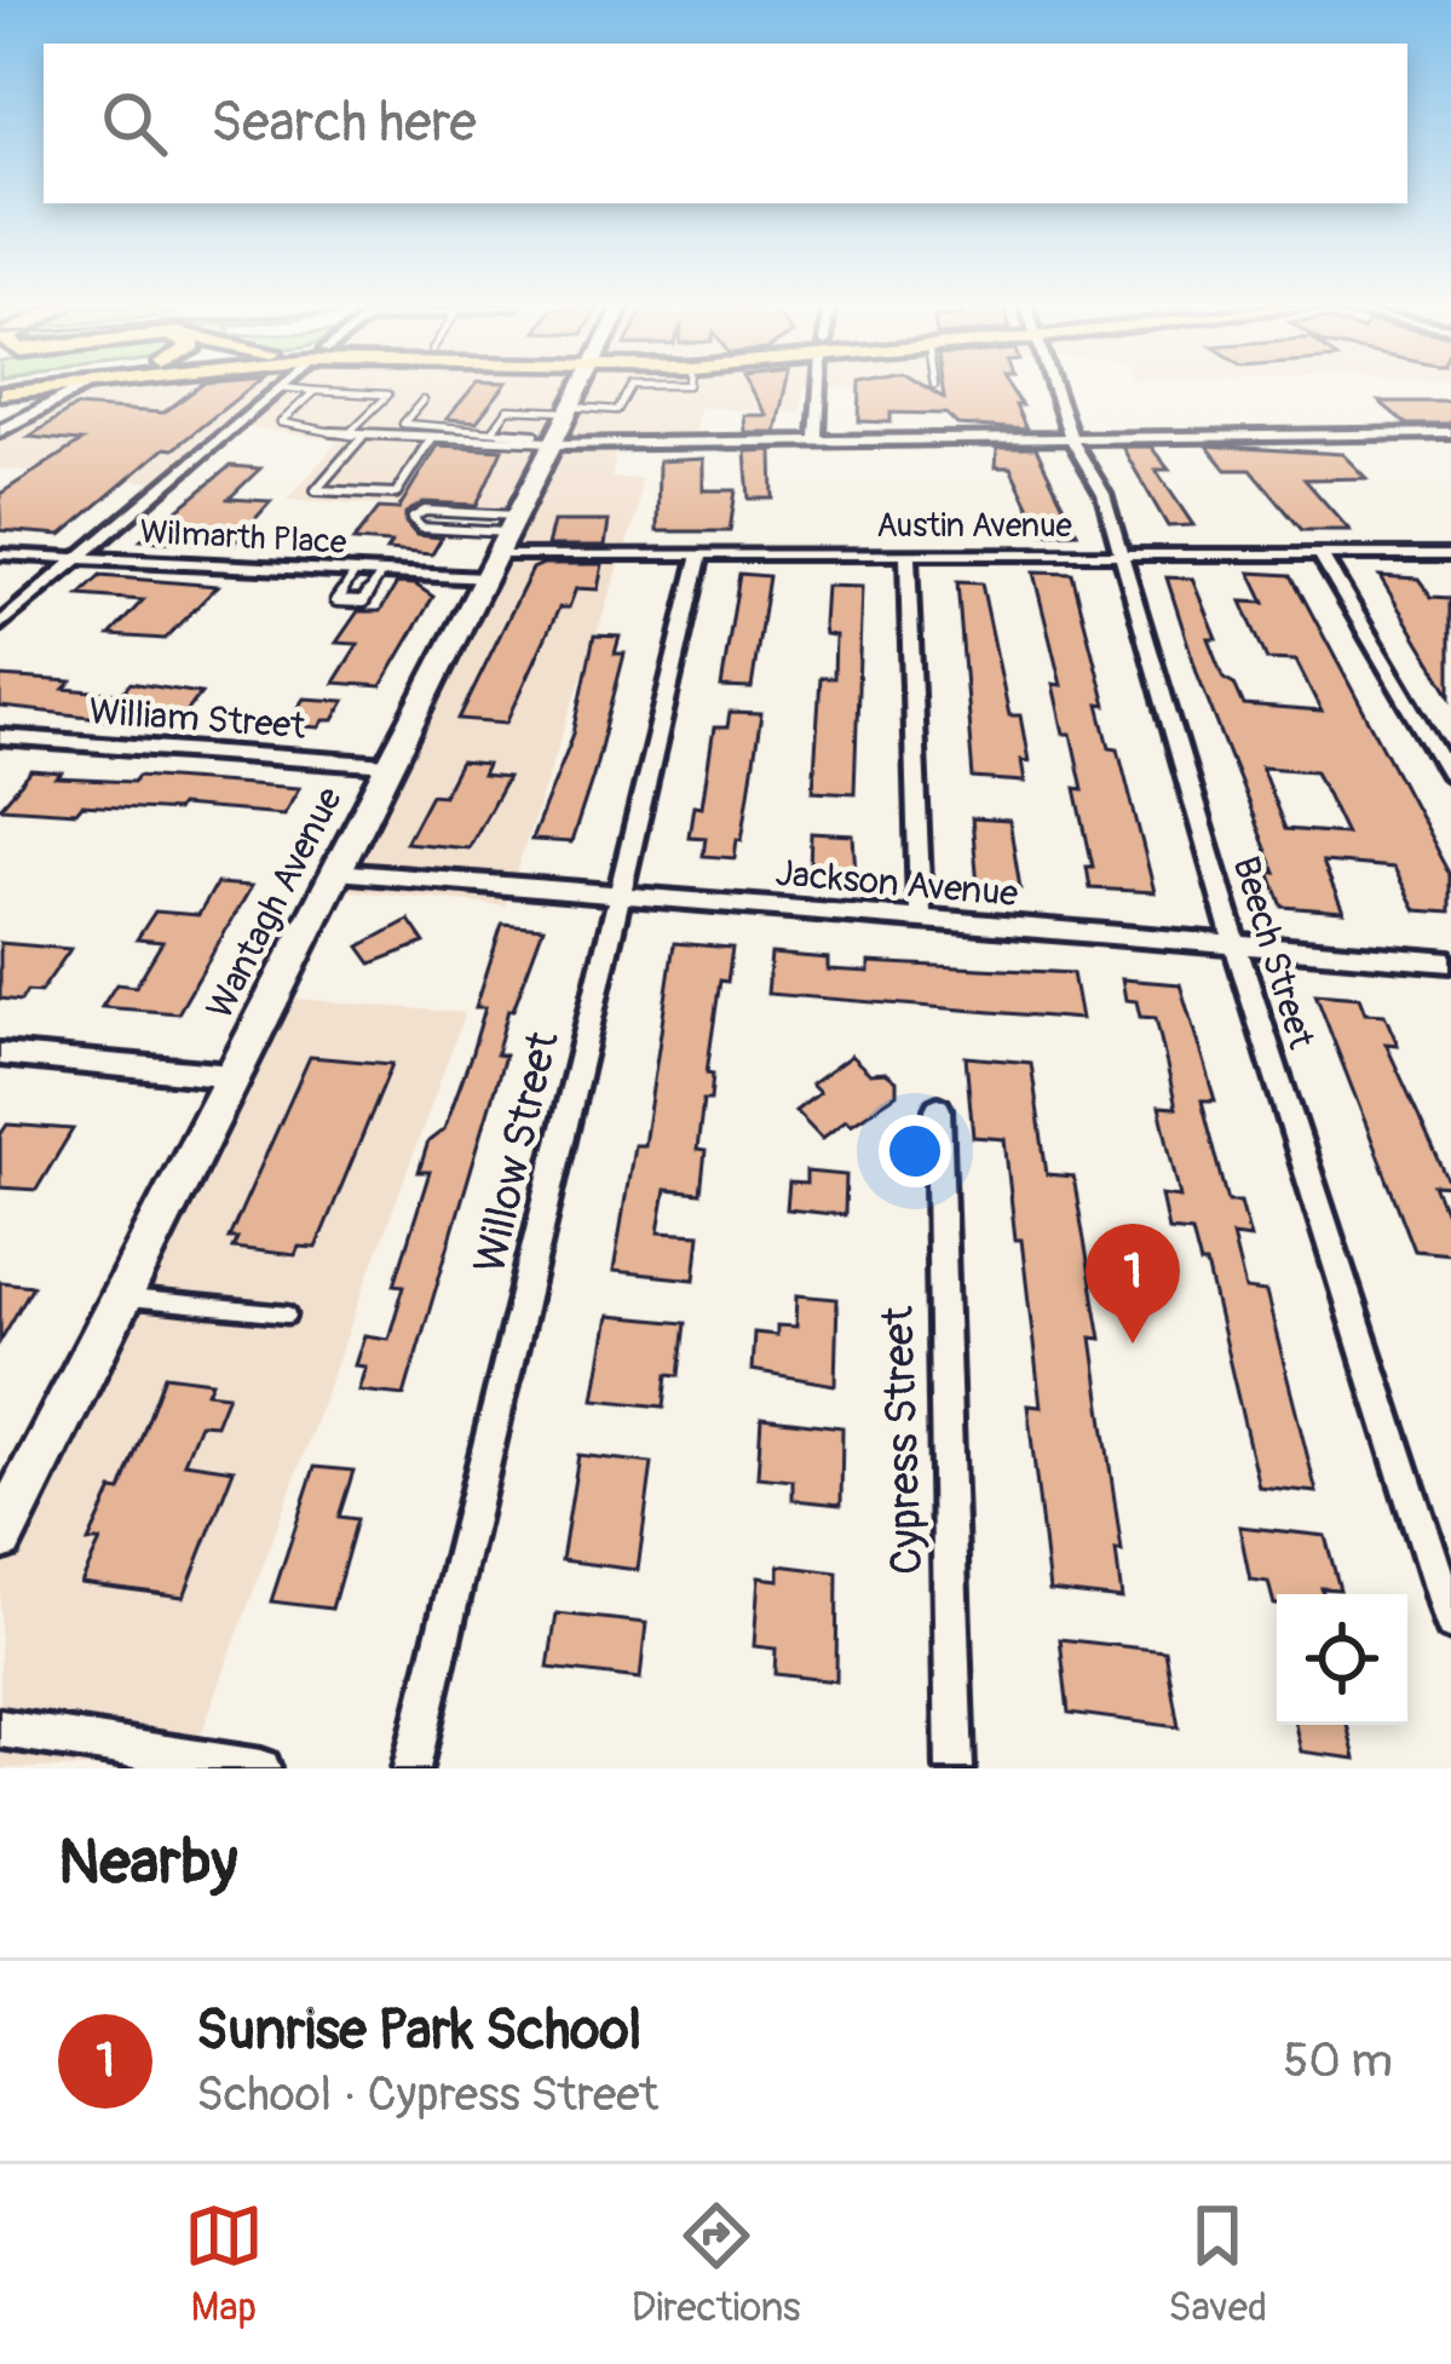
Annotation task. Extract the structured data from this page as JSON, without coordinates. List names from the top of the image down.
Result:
{
  "streets": {
    "main road": ["Wantagh Avenue"],
    "street": [
      "Austin Avenue",
      "Wilmarth Place",
      "William Street",
      "Jackson Avenue",
      "Beech Street",
      "Willow Street",
      "Cypress Street"
    ]
  },
  "crossings": [
    ["Austin Avenue", "Wilmarth Place"],
    ["Austin Avenue", "Wantagh Avenue"],
    ["Austin Avenue", "Beech Street"],
    ["Austin Avenue", "Willow Street"],
    ["Wilmarth Place", "Wantagh Avenue"],
    ["William Street", "Wantagh Avenue"],
    ["Jackson Avenue", "Wantagh Avenue"],
    ["Jackson Avenue", "Beech Street"],
    ["Jackson Avenue", "Willow Street"]
  ],
  "page": {
    "search": "Search here",
    "pins": "1",
    "heading": "Nearby",
    "list": [
      {
        "mark": "1",
        "name": "Sunrise Park School",
        "note": "School · Cypress Street",
        "value": "50 m"
      }
    ],
    "nav": ["Map", "Directions", "Saved"]
  }
}
